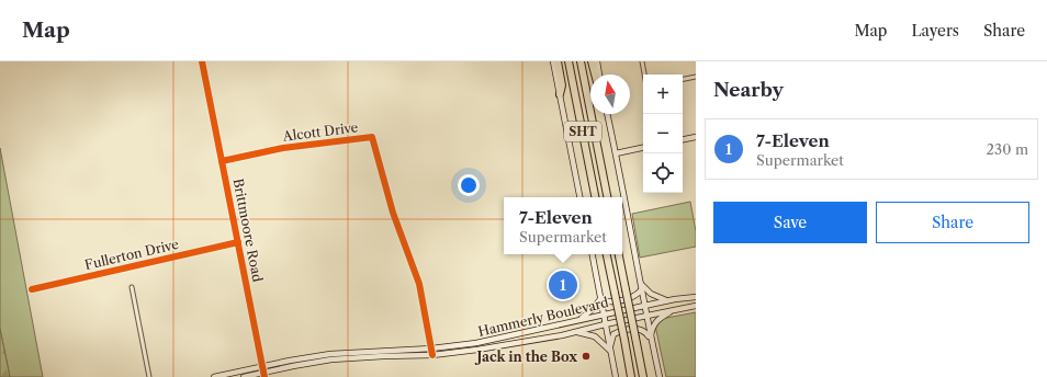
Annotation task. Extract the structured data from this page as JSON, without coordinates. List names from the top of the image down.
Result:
{
  "streets": {
    "highway": ["SHT"],
    "main road": ["Brittmoore Road", "Hammerly Boulevard"],
    "street": ["Alcott Drive", "Fullerton Drive"]
  },
  "crossings": [
    ["Alcott Drive", "Brittmoore Road"],
    ["Alcott Drive", "Hammerly Boulevard"],
    ["Brittmoore Road", "Fullerton Drive"],
    ["Brittmoore Road", "Hammerly Boulevard"]
  ],
  "places": ["Jack in the Box"],
  "north": "top",
  "page": {
    "header": "Map",
    "nav": ["Map", "Layers", "Share"],
    "heading": "Nearby",
    "map_buttons": ["+", "−"],
    "list": [
      {
        "mark": "1",
        "name": "7-Eleven",
        "note": "Supermarket",
        "value": "230 m"
      }
    ],
    "buttons": ["Save", "Share"],
    "popup": ["7-Eleven", "Supermarket"],
    "pins": "1"
  }
}
